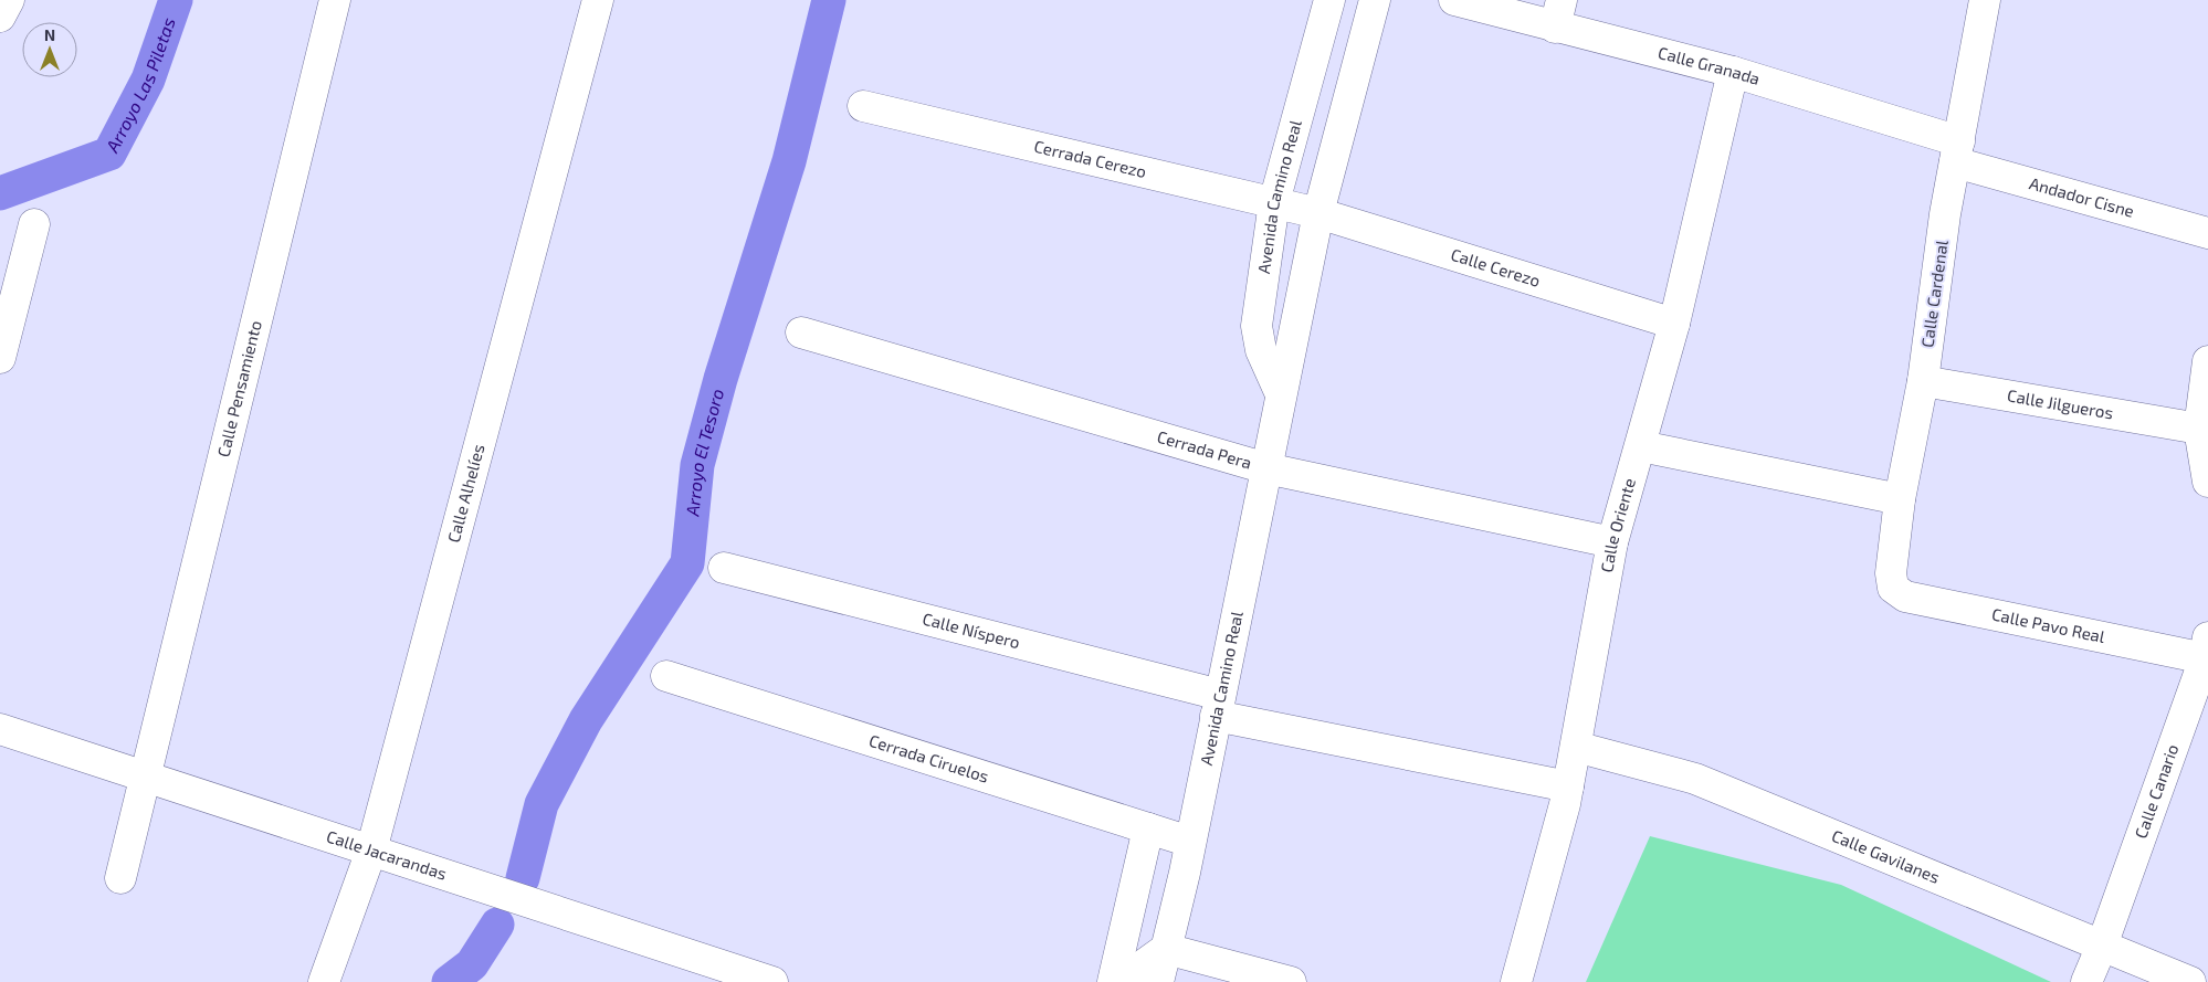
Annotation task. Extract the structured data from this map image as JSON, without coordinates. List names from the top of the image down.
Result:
{
  "streets": {
    "street": [
      "Calle Granada",
      "Cerrada Cerezo",
      "Avenida Camino Real",
      "Andador Cisne",
      "Calle Cerezo",
      "Calle Cardenal",
      "Calle Pensamiento",
      "Calle Jilgueros",
      "Cerrada Pera",
      "Calle Alhelíes",
      "Calle Oriente",
      "Calle Pavo Real",
      "Calle Níspero",
      "Cerrada Ciruelos",
      "Calle Canario",
      "Calle Jacarandas",
      "Calle Gavilanes"
    ]
  },
  "crossings": [
    ["Calle Granada", "Andador Cisne"],
    ["Calle Granada", "Calle Cardenal"],
    ["Calle Granada", "Calle Oriente"],
    ["Cerrada Cerezo", "Avenida Camino Real"],
    ["Cerrada Cerezo", "Calle Cerezo"],
    ["Avenida Camino Real", "Calle Cerezo"],
    ["Avenida Camino Real", "Cerrada Pera"],
    ["Avenida Camino Real", "Calle Níspero"],
    ["Avenida Camino Real", "Cerrada Ciruelos"],
    ["Andador Cisne", "Calle Cardenal"],
    ["Calle Cerezo", "Calle Oriente"],
    ["Calle Cardenal", "Calle Jilgueros"],
    ["Calle Cardenal", "Calle Pavo Real"],
    ["Calle Pensamiento", "Calle Jacarandas"],
    ["Cerrada Pera", "Calle Oriente"],
    ["Calle Alhelíes", "Calle Jacarandas"],
    ["Calle Oriente", "Calle Níspero"],
    ["Calle Oriente", "Calle Gavilanes"],
    ["Calle Pavo Real", "Calle Canario"],
    ["Calle Canario", "Calle Gavilanes"]
  ],
  "water": ["Arroyo Las Piletas", "Arroyo El Tesoro"],
  "north": "top"
}
